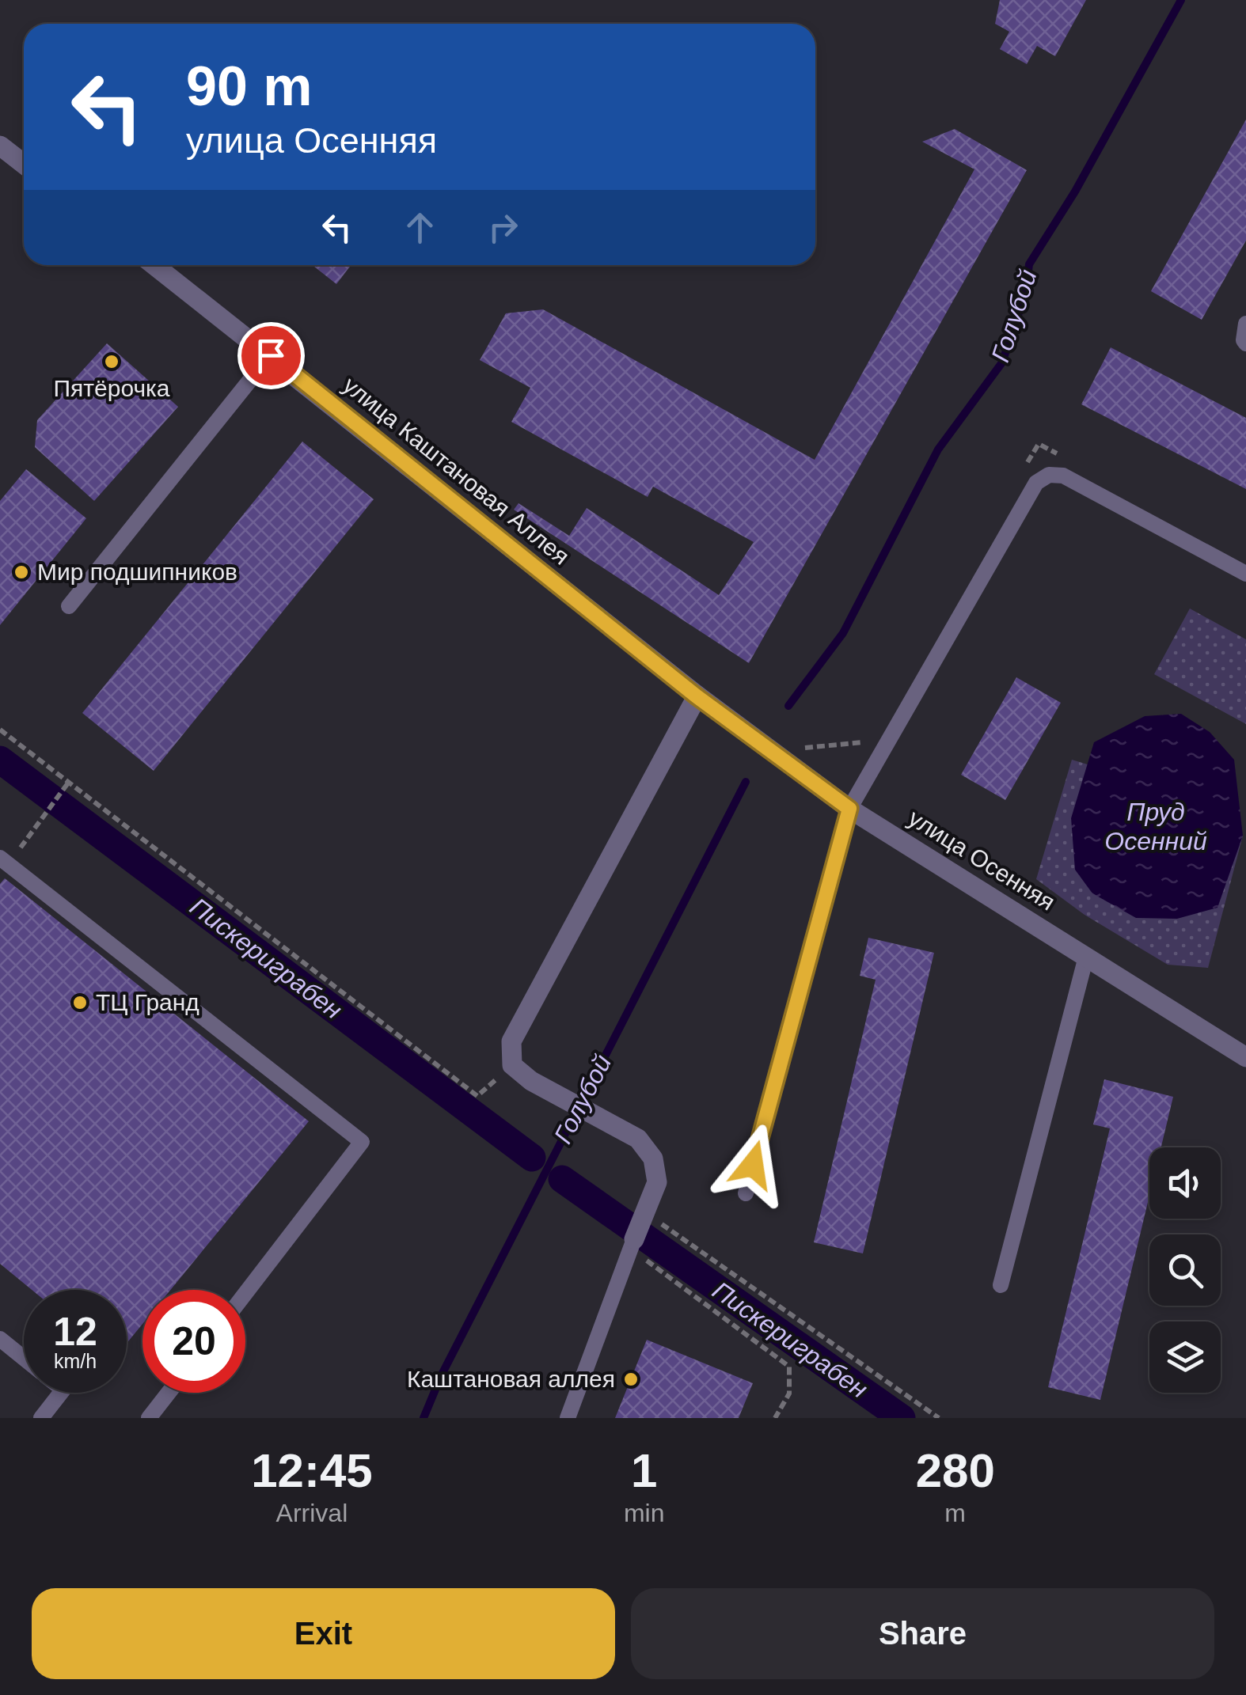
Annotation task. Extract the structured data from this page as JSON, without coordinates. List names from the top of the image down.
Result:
{
  "streets": {
    "street": ["улица Каштановая Аллея", "улица Осенняя"]
  },
  "crossings": [
    ["улица Каштановая Аллея", "улица Осенняя"]
  ],
  "water": ["Голубой", "Пруд Осенний", "Пискериграбен"],
  "places": [
    "Пятёрочка",
    "Мир подшипников",
    "ТЦ Гранд",
    "Каштановая аллея"
  ],
  "page": {
    "turn": ["90 m", "улица Осенняя"],
    "speed": "12 km/h",
    "limit": "20",
    "eta": [
      "12:45",
      "Arrival",
      "1",
      "min",
      "280",
      "m"
    ],
    "buttons": ["Exit", "Share"]
  }
}
